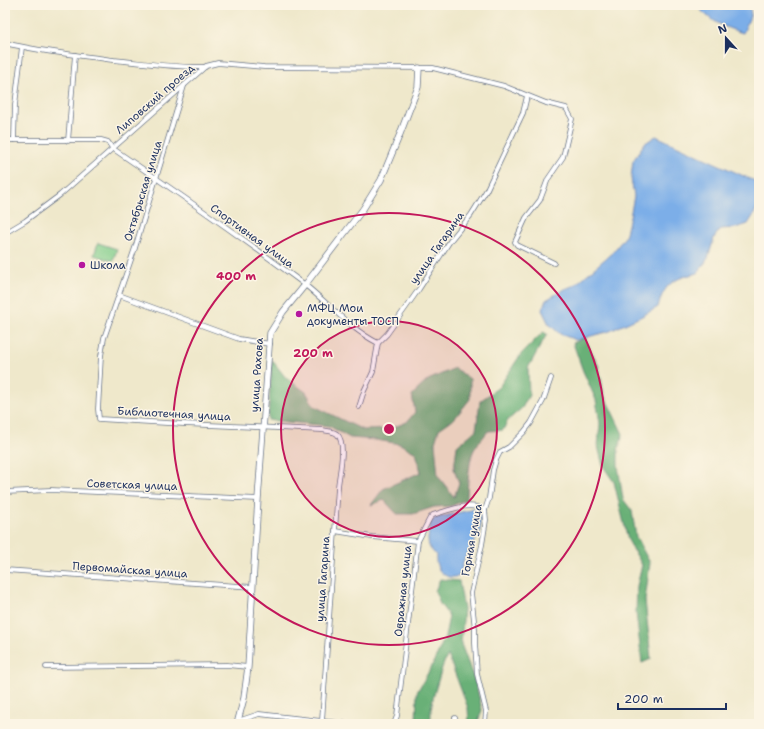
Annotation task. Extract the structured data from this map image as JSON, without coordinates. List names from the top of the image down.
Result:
{
  "streets": {
    "street": [
      "Липовский проезд",
      "Октябрьская улица",
      "Спортивная улица",
      "улица Гагарина",
      "улица Рахова",
      "Библиотечная улица",
      "Советская улица",
      "Горная улица",
      "Первомайская улица",
      "Овражная улица"
    ]
  },
  "crossings": [
    ["Липовский проезд", "Октябрьская улица"],
    ["Липовский проезд", "Спортивная улица"],
    ["Липовский проезд", "улица Гагарина"],
    ["Липовский проезд", "улица Рахова"],
    ["Октябрьская улица", "Спортивная улица"],
    ["Октябрьская улица", "Библиотечная улица"],
    ["Спортивная улица", "улица Гагарина"],
    ["Спортивная улица", "улица Рахова"],
    ["улица Гагарина", "Библиотечная улица"],
    ["улица Гагарина", "Овражная улица"],
    ["улица Рахова", "Библиотечная улица"],
    ["улица Рахова", "Советская улица"],
    ["улица Рахова", "Первомайская улица"]
  ],
  "places": ["Школа", "МФЦ Мои документы ТОСП"],
  "scale_bar": "200 m",
  "north": "top",
  "rings": ["400 m", "200 m"]
}
